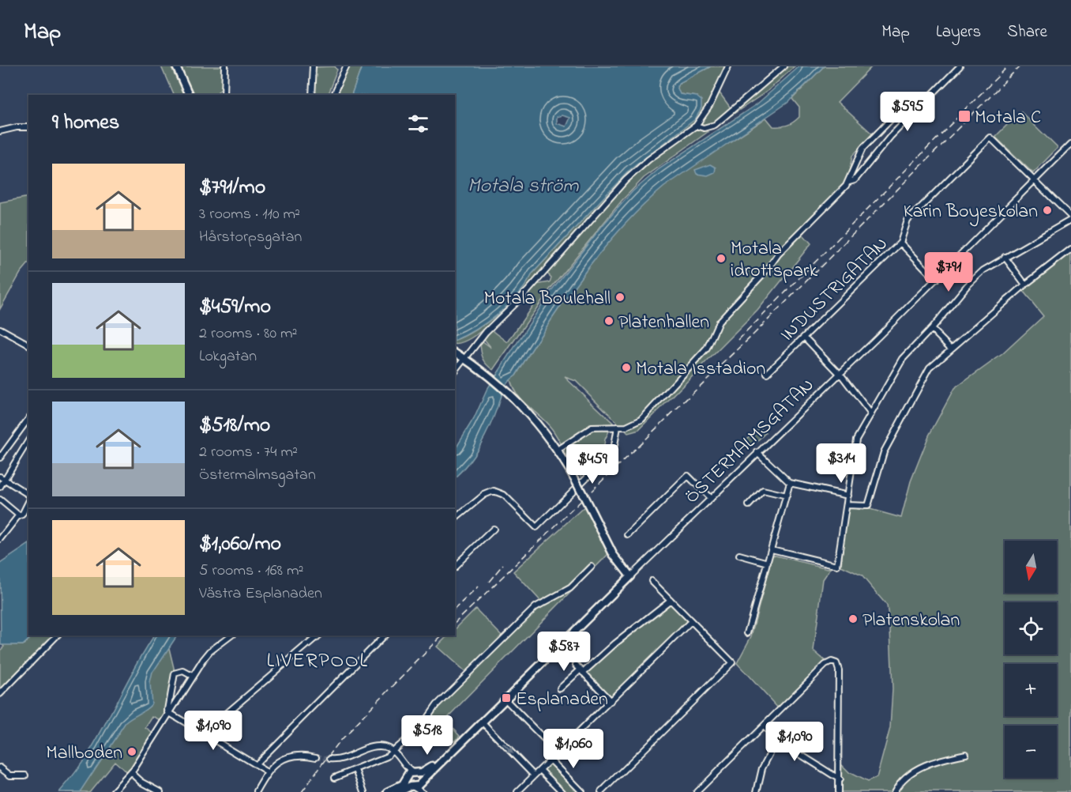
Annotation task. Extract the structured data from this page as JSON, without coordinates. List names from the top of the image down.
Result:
{
  "streets": {
    "main road": ["ÖSTERMALMSGATAN"],
    "street": ["INDUSTRIGATAN"]
  },
  "crossings": [
    ["INDUSTRIGATAN", "ÖSTERMALMSGATAN"]
  ],
  "districts": ["LIVERPOOL"],
  "water": ["Motala ström"],
  "places": {
    "transit": ["Motala C", "Esplanaden"],
    "other": [
      "Karin Boyeskolan",
      "Motala idrottspark",
      "Motala Boulehall",
      "Platenhallen",
      "Motala Isstadion",
      "Platenskolan",
      "Mallboden"
    ]
  },
  "north": "bottom",
  "page": {
    "header": "Map",
    "nav": ["Map", "Layers", "Share"],
    "price": [
      "$595",
      "$791",
      "$314",
      "$459",
      "$587",
      "$1,090",
      "$518",
      "$1,090",
      "$1,060"
    ],
    "heading": "9 homes",
    "list": [
      {
        "name": "$791/mo",
        "note": "3 rooms · 110 m² · Hårstorpsgatan"
      },
      {
        "name": "$459/mo",
        "note": "2 rooms · 80 m² · Lokgatan"
      },
      {
        "name": "$518/mo",
        "note": "2 rooms · 74 m² · Östermalmsgatan"
      },
      {
        "name": "$1,060/mo",
        "note": "5 rooms · 168 m² · Västra Esplanaden"
      }
    ],
    "map_buttons": ["+", "−"]
  }
}
